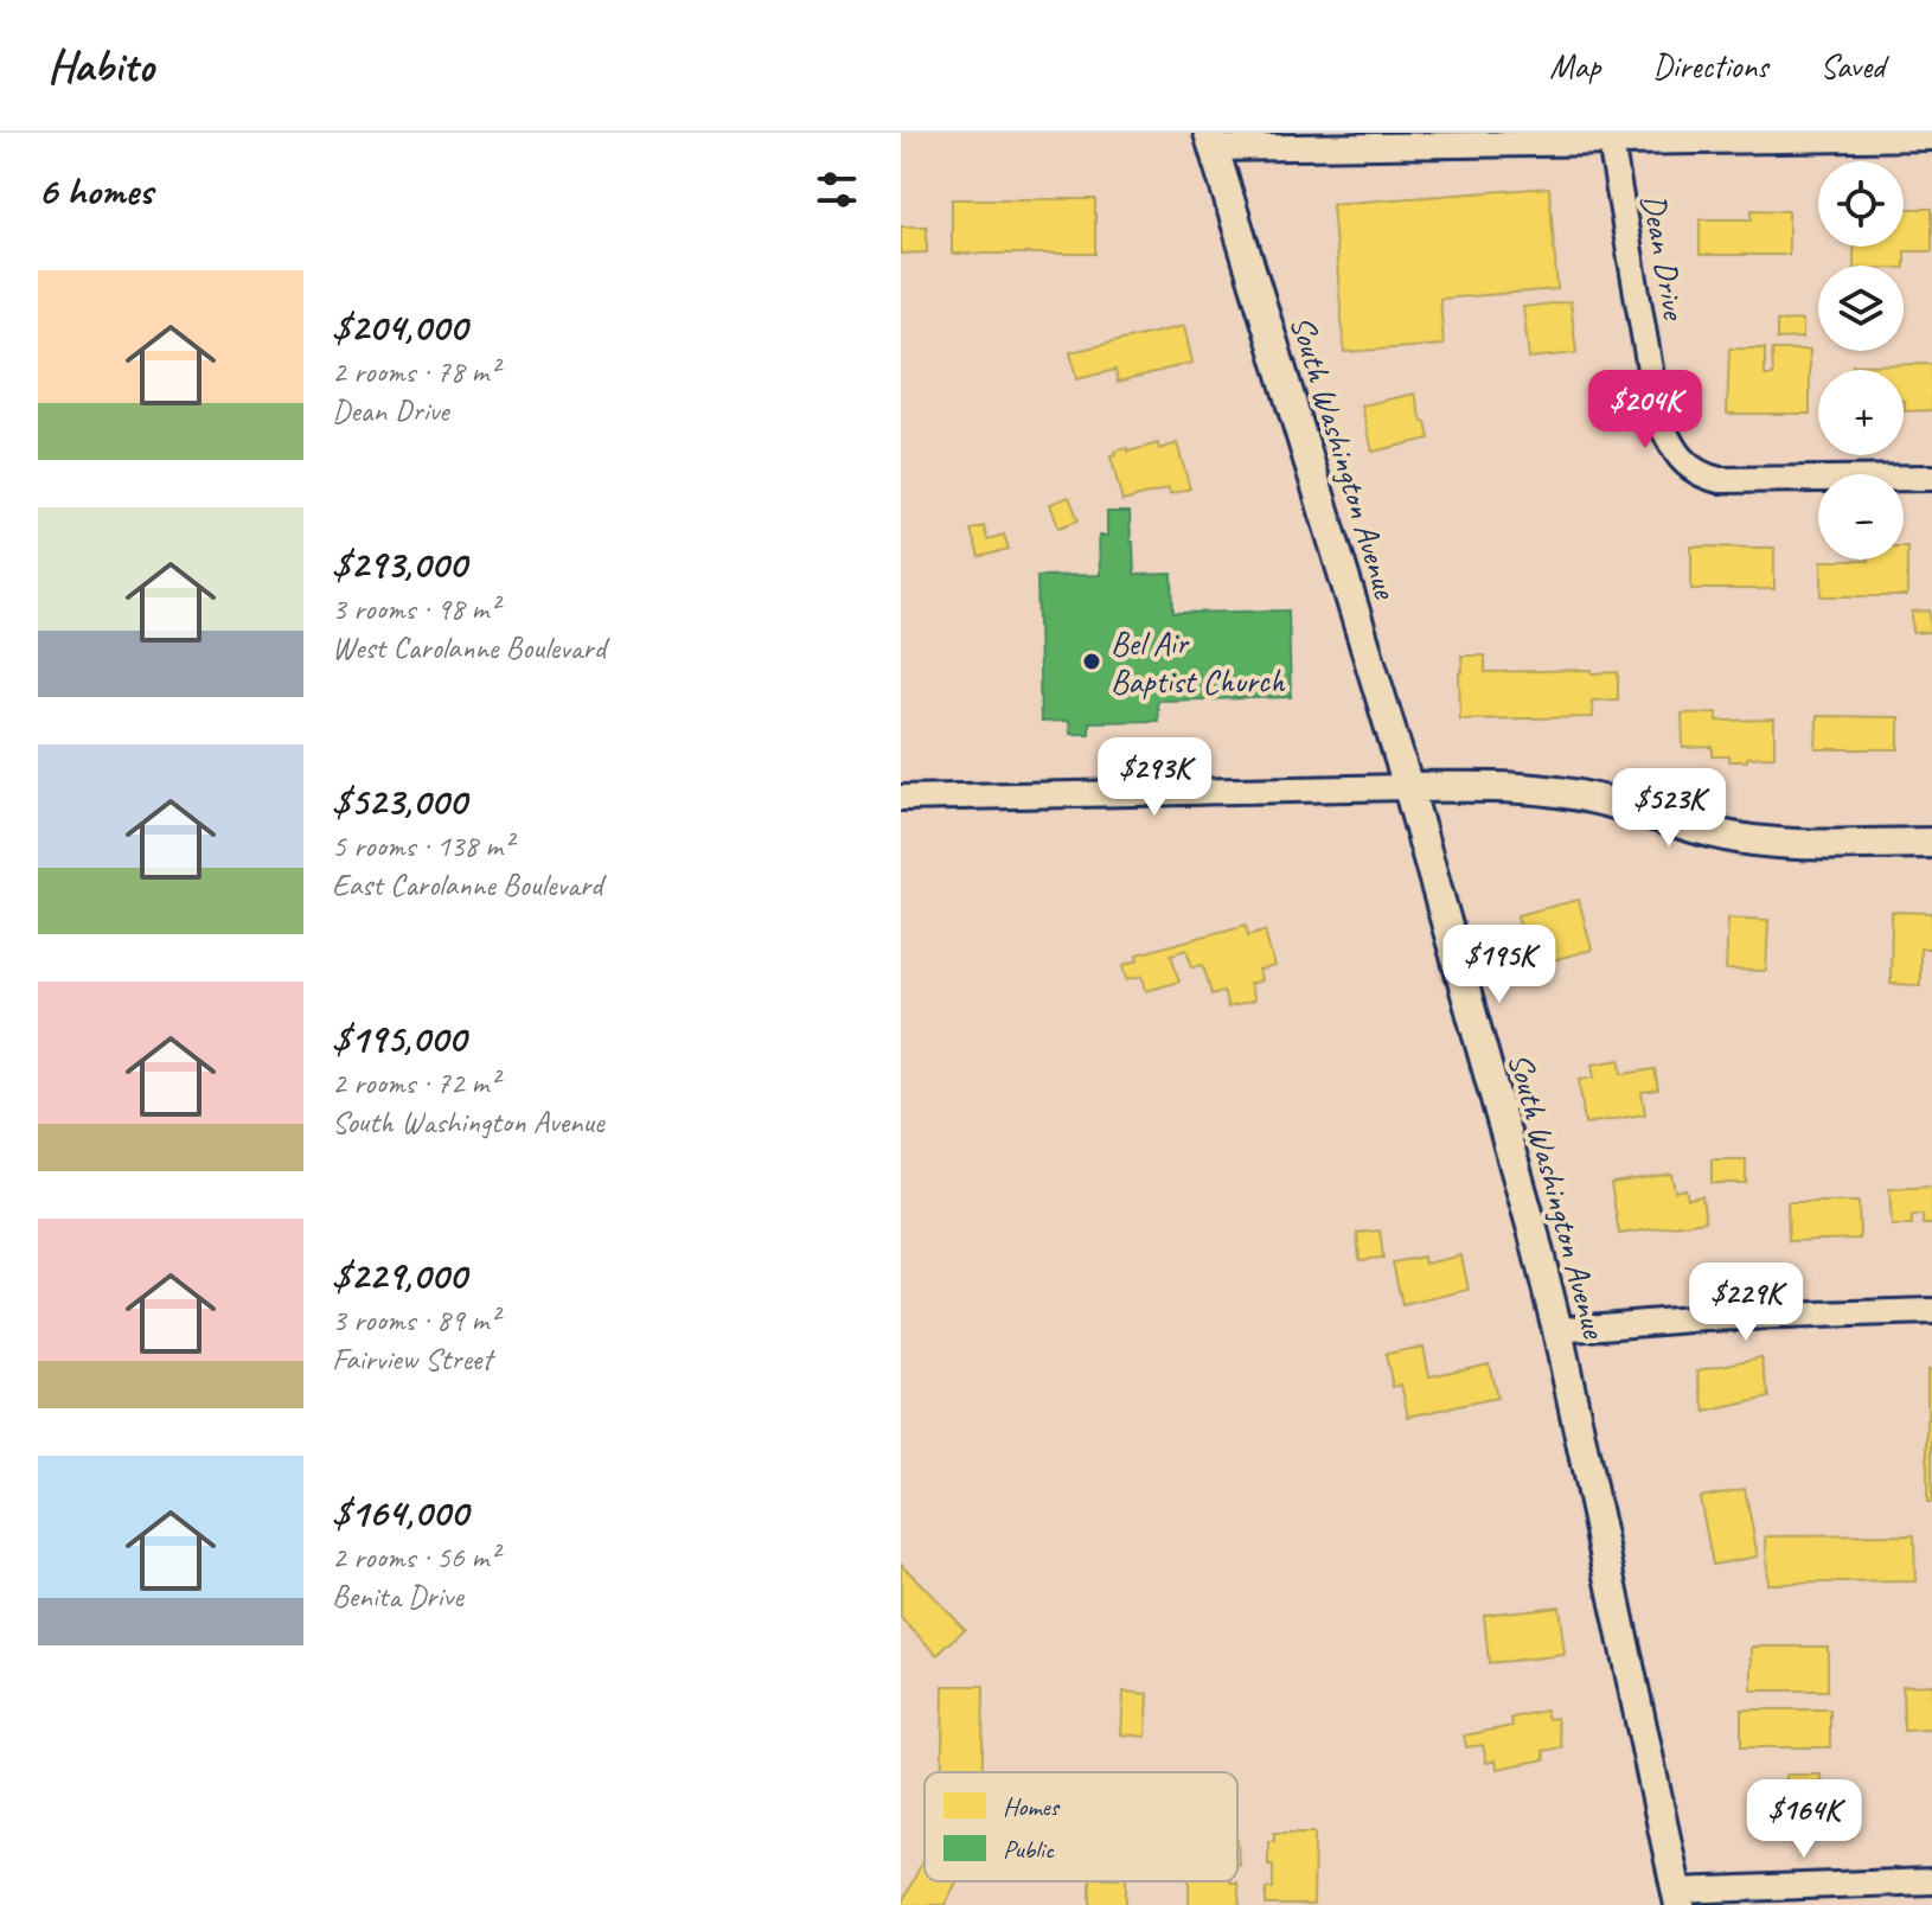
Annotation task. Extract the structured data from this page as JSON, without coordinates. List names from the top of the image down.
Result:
{
  "streets": {
    "street": ["Dean Drive", "South Washington Avenue"]
  },
  "places": ["Bel Air Baptist Church"],
  "legend": ["Homes", "Public"],
  "page": {
    "header": "Habito",
    "nav": ["Map", "Directions", "Saved"],
    "heading": "6 homes",
    "map_buttons": ["+", "−"],
    "list": [
      {
        "name": "$204,000",
        "note": "2 rooms · 78 m² · Dean Drive"
      },
      {
        "name": "$293,000",
        "note": "3 rooms · 98 m² · West Carolanne Boulevard"
      },
      {
        "name": "$523,000",
        "note": "5 rooms · 138 m² · East Carolanne Boulevard"
      },
      {
        "name": "$195,000",
        "note": "2 rooms · 72 m² · South Washington Avenue"
      },
      {
        "name": "$229,000",
        "note": "3 rooms · 89 m² · Fairview Street"
      },
      {
        "name": "$164,000",
        "note": "2 rooms · 56 m² · Benita Drive"
      }
    ],
    "price": [
      "$204K",
      "$293K",
      "$523K",
      "$195K",
      "$229K",
      "$164K"
    ]
  }
}
